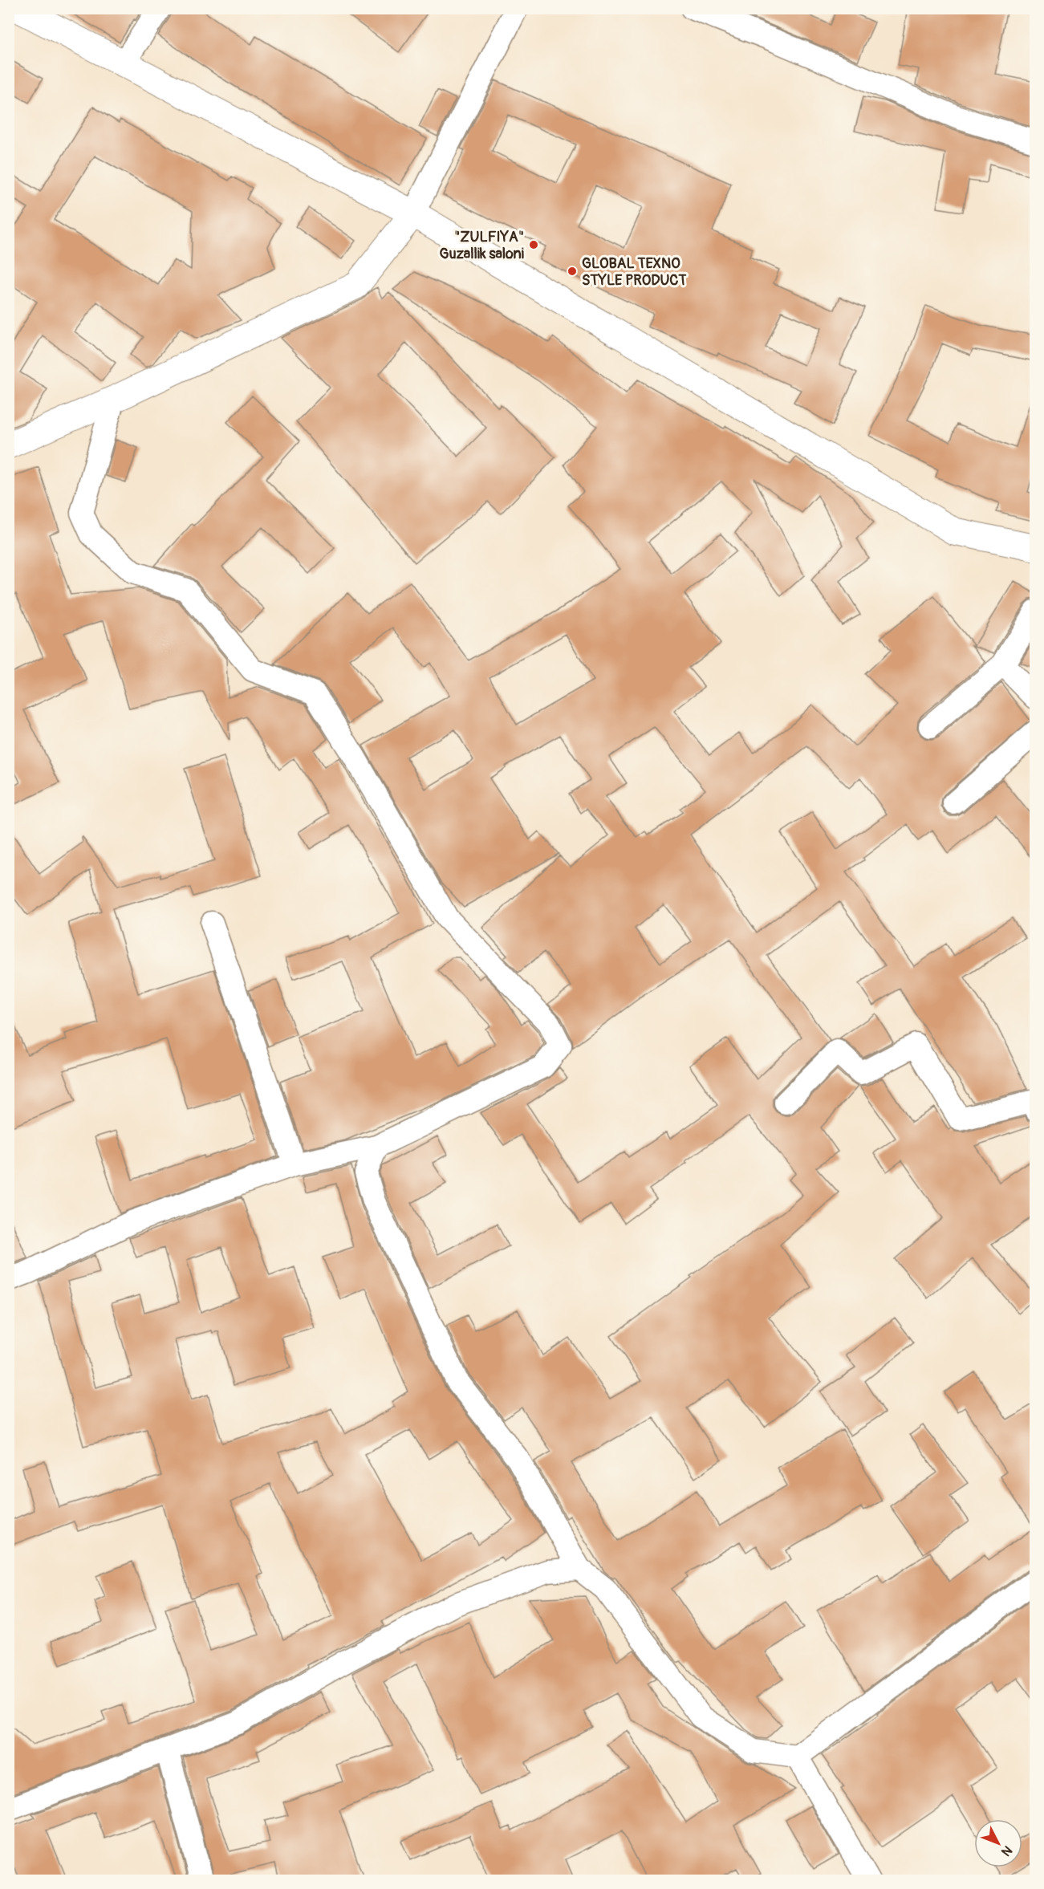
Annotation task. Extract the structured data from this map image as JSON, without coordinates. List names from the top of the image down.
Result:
{
  "places": ["\"ZULFIYA\" Guzallik saloni", "GLOBAL TEXNO STYLE PRODUCT"],
  "north": "bottom right"
}
